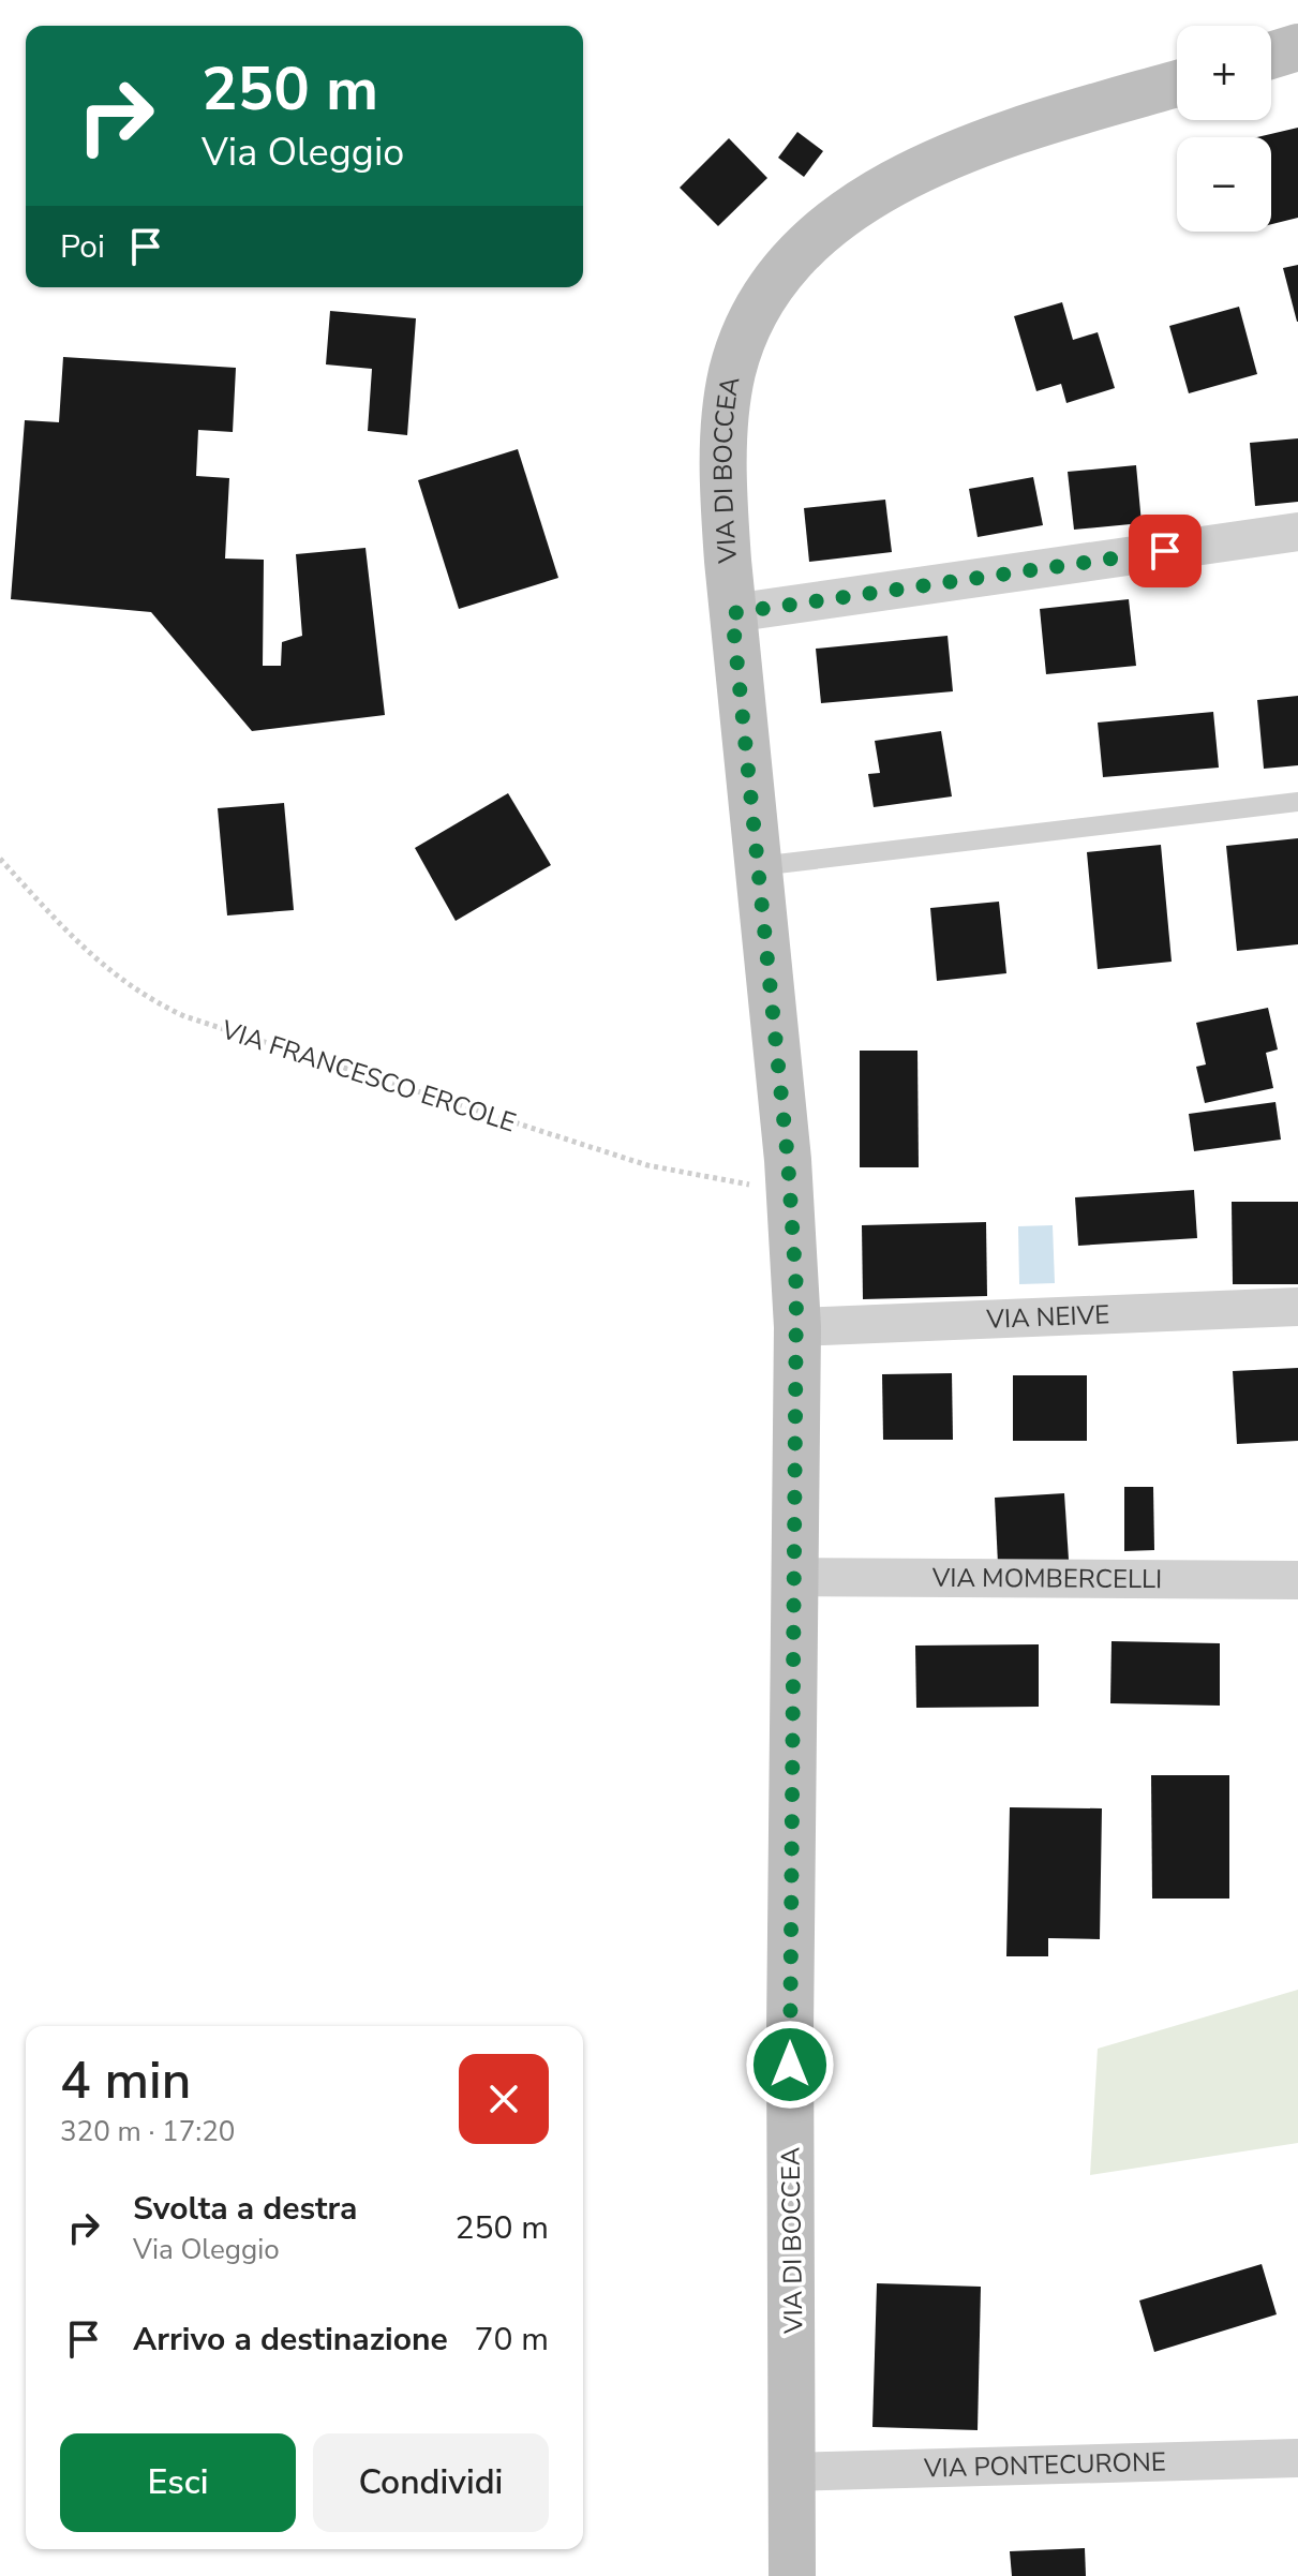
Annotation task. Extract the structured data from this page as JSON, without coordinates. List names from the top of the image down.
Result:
{
  "streets": {
    "street": [
      "VIA DI BOCCEA",
      "VIA NEIVE",
      "VIA MOMBERCELLI",
      "VIA PONTECURONE"
    ],
    "path": ["VIA FRANCESCO ERCOLE"]
  },
  "crossings": [
    ["VIA DI BOCCEA", "VIA FRANCESCO ERCOLE"],
    ["VIA DI BOCCEA", "VIA NEIVE"],
    ["VIA DI BOCCEA", "VIA MOMBERCELLI"],
    ["VIA DI BOCCEA", "VIA PONTECURONE"]
  ],
  "page": {
    "map_buttons": ["+", "−"],
    "turn": ["250 m", "Via Oleggio"],
    "then": "Poi",
    "heading": ["4 min", "320 m · 17:20"],
    "list": [
      {
        "name": "Svolta a destra",
        "note": "Via Oleggio",
        "value": "250 m"
      },
      {
        "name": "Arrivo a destinazione",
        "value": "70 m"
      }
    ],
    "buttons": ["Esci", "Condividi"]
  }
}
